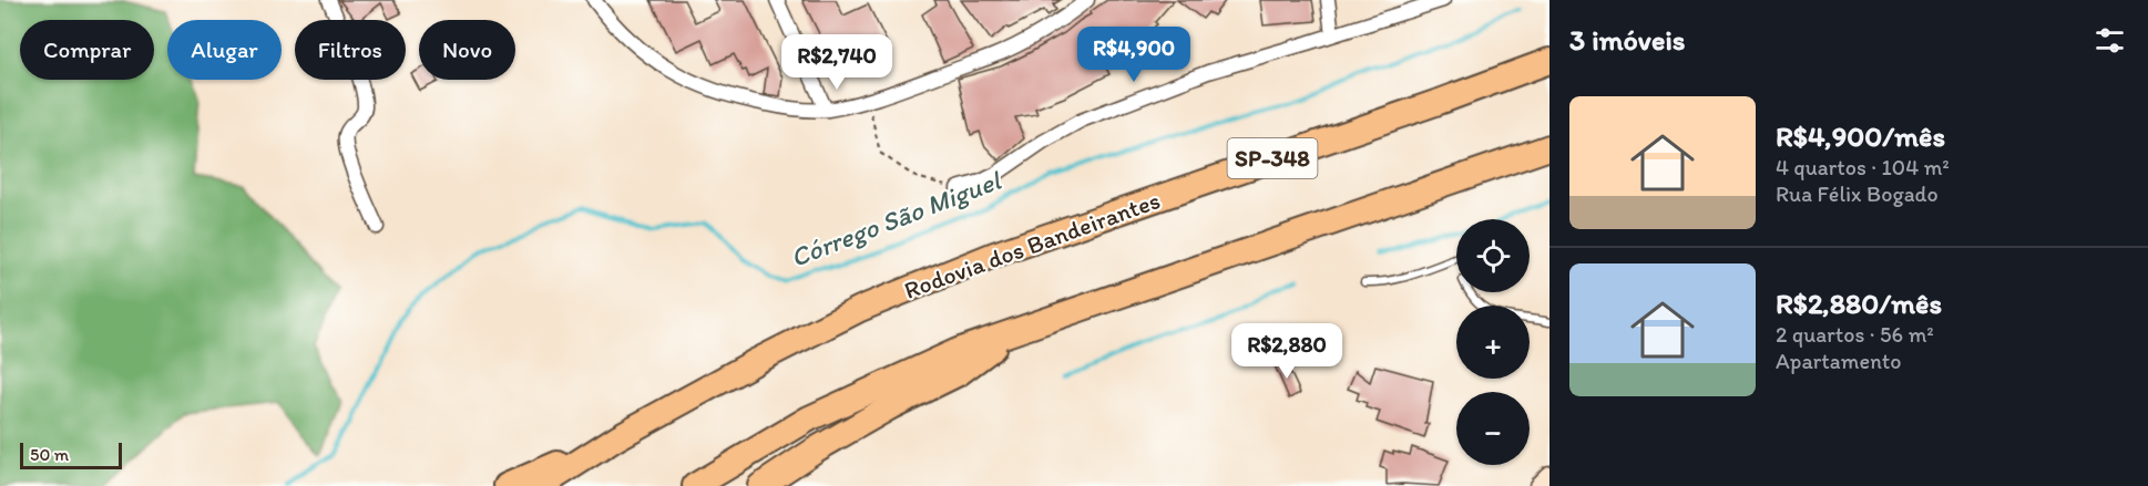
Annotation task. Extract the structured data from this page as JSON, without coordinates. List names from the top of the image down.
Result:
{
  "streets": {
    "highway": ["SP-348", "Rodovia dos Bandeirantes"]
  },
  "water": ["Córrego São Miguel"],
  "scale_bar": "50 m",
  "page": {
    "heading": "3 imóveis",
    "chip": [
      "Comprar",
      "Alugar",
      "Filtros",
      "Novo"
    ],
    "price": ["R$4,900", "R$2,740", "R$2,880"],
    "list": [
      {
        "name": "R$4,900/mês",
        "note": "4 quartos · 104 m² · Rua Félix Bogado"
      },
      {
        "name": "R$2,880/mês",
        "note": "2 quartos · 56 m² · Apartamento"
      }
    ],
    "map_buttons": ["+", "−"],
    "scale": "50 m"
  }
}
